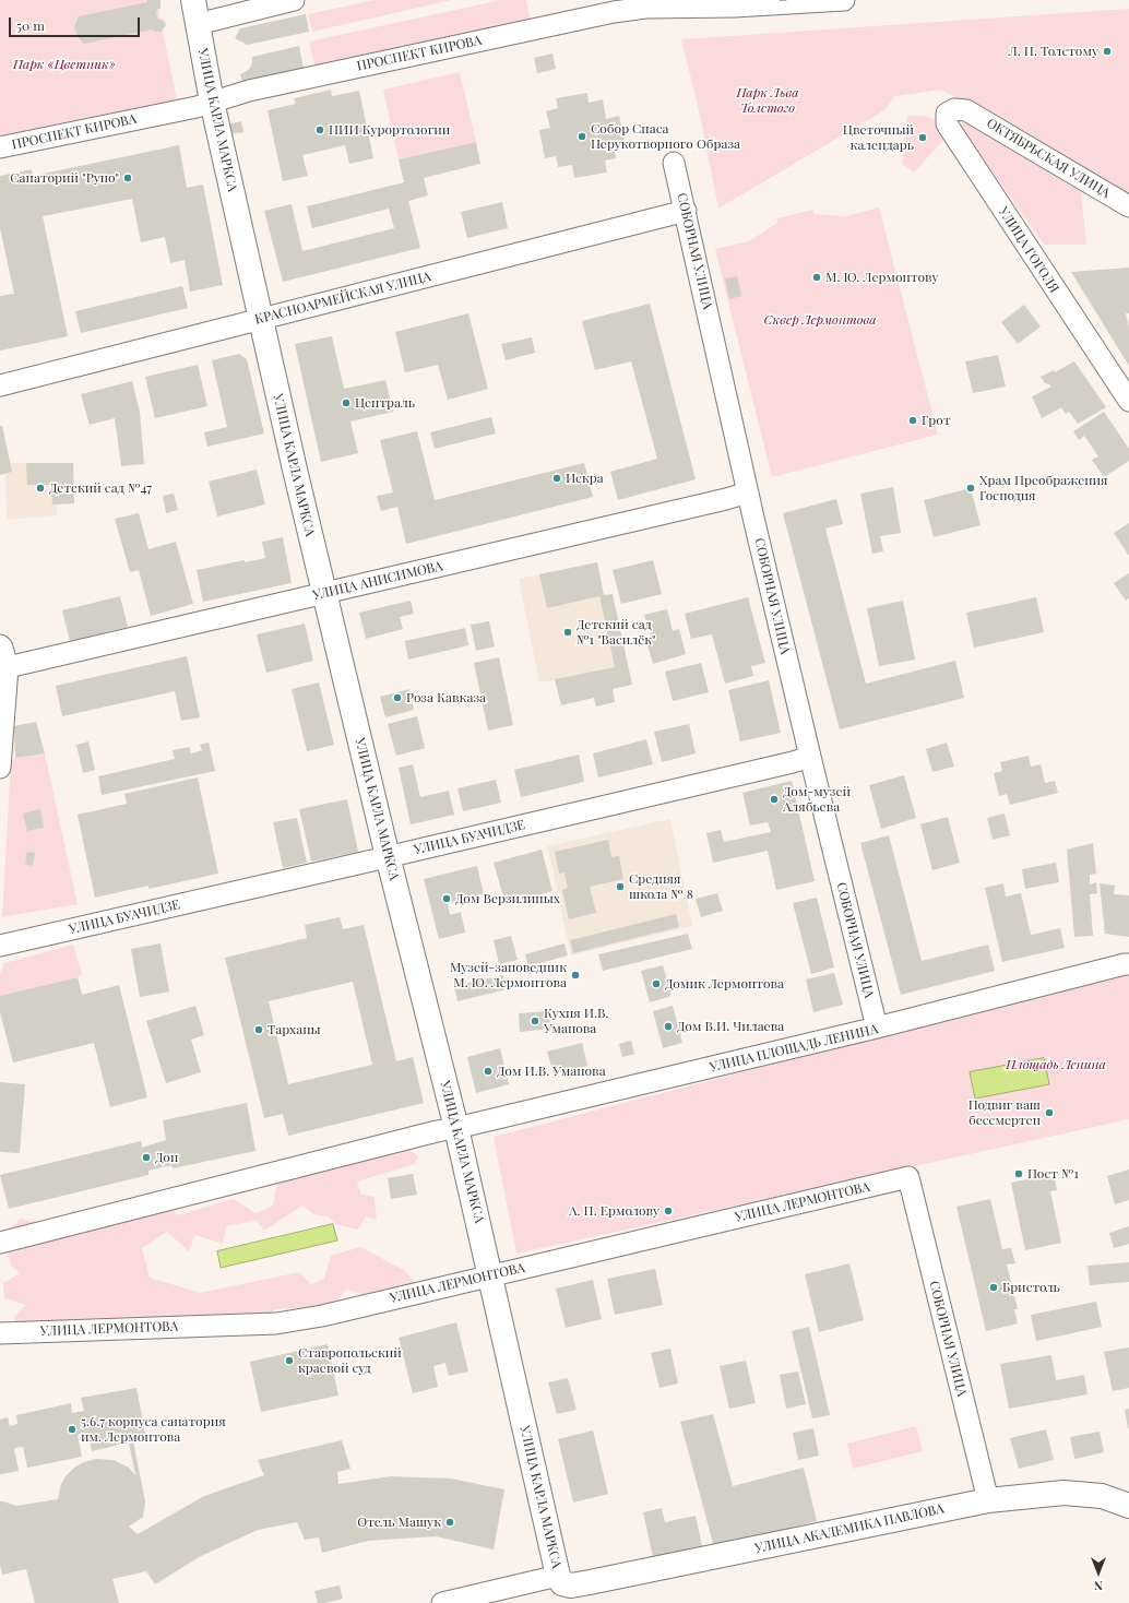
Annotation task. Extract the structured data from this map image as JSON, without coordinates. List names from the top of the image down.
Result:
{
  "streets": {
    "street": [
      "ПРОСПЕКТ КИРОВА",
      "УЛИЦА КАРЛА МАРКСА",
      "ОКТЯБРЬСКАЯ УЛИЦА",
      "УЛИЦА ГОГОЛЯ",
      "СОБОРНАЯ УЛИЦА",
      "КРАСНОАРМЕЙСКАЯ УЛИЦА",
      "УЛИЦА АНИСИМОВА",
      "УЛИЦА БУАЧИДЗЕ",
      "УЛИЦА ПЛОЩАДЬ ЛЕНИНА",
      "УЛИЦА ЛЕРМОНТОВА",
      "УЛИЦА АКАДЕМИКА ПАВЛОВА"
    ]
  },
  "crossings": [
    ["ПРОСПЕКТ КИРОВА", "УЛИЦА КАРЛА МАРКСА"],
    ["УЛИЦА КАРЛА МАРКСА", "КРАСНОАРМЕЙСКАЯ УЛИЦА"],
    ["УЛИЦА КАРЛА МАРКСА", "УЛИЦА АНИСИМОВА"],
    ["УЛИЦА КАРЛА МАРКСА", "УЛИЦА БУАЧИДЗЕ"],
    ["УЛИЦА КАРЛА МАРКСА", "УЛИЦА ПЛОЩАДЬ ЛЕНИНА"],
    ["УЛИЦА КАРЛА МАРКСА", "УЛИЦА ЛЕРМОНТОВА"],
    ["УЛИЦА КАРЛА МАРКСА", "УЛИЦА АКАДЕМИКА ПАВЛОВА"],
    ["ОКТЯБРЬСКАЯ УЛИЦА", "УЛИЦА ГОГОЛЯ"],
    ["СОБОРНАЯ УЛИЦА", "КРАСНОАРМЕЙСКАЯ УЛИЦА"],
    ["СОБОРНАЯ УЛИЦА", "УЛИЦА АНИСИМОВА"],
    ["СОБОРНАЯ УЛИЦА", "УЛИЦА БУАЧИДЗЕ"],
    ["СОБОРНАЯ УЛИЦА", "УЛИЦА ПЛОЩАДЬ ЛЕНИНА"],
    ["СОБОРНАЯ УЛИЦА", "УЛИЦА ЛЕРМОНТОВА"],
    ["СОБОРНАЯ УЛИЦА", "УЛИЦА АКАДЕМИКА ПАВЛОВА"]
  ],
  "parks": [
    "Парк «Цветник»",
    "Парк Льва Толстого",
    "Сквер Лермонтова",
    "Площадь Ленина"
  ],
  "places": [
    "Л. Н. Толстому",
    "НИИ Курортологии",
    "Собор Спаса Нерукотворного Образа",
    "Цветочный календарь",
    "Санаторий \"Руно\"",
    "М. Ю. Лермонтову",
    "Централь",
    "Грот",
    "Искра",
    "Детский сад №47",
    "Храм Преображения Господня",
    "Детский сад №1 \"Василёк\"",
    "Роза Кавказа",
    "Дом-музей Алябьева",
    "Средняя школа № 8",
    "Дом Верзилиных",
    "Музей-заповедник М. Ю. Лермонтова",
    "Домик Лермонтова",
    "Кухня И.В. Уманова",
    "Дом В.И. Чилаева",
    "Тарханы",
    "Дом И.В. Уманова",
    "Подвиг ваш бессмертен",
    "Дон",
    "Пост №1",
    "А. П. Ермолову",
    "Бристоль",
    "Ставропольский краевой суд",
    "5.6.7 корпуса санатория им. Лермонтова",
    "Отель Машук"
  ],
  "scale_bar": "50 m",
  "north": "bottom"
}
